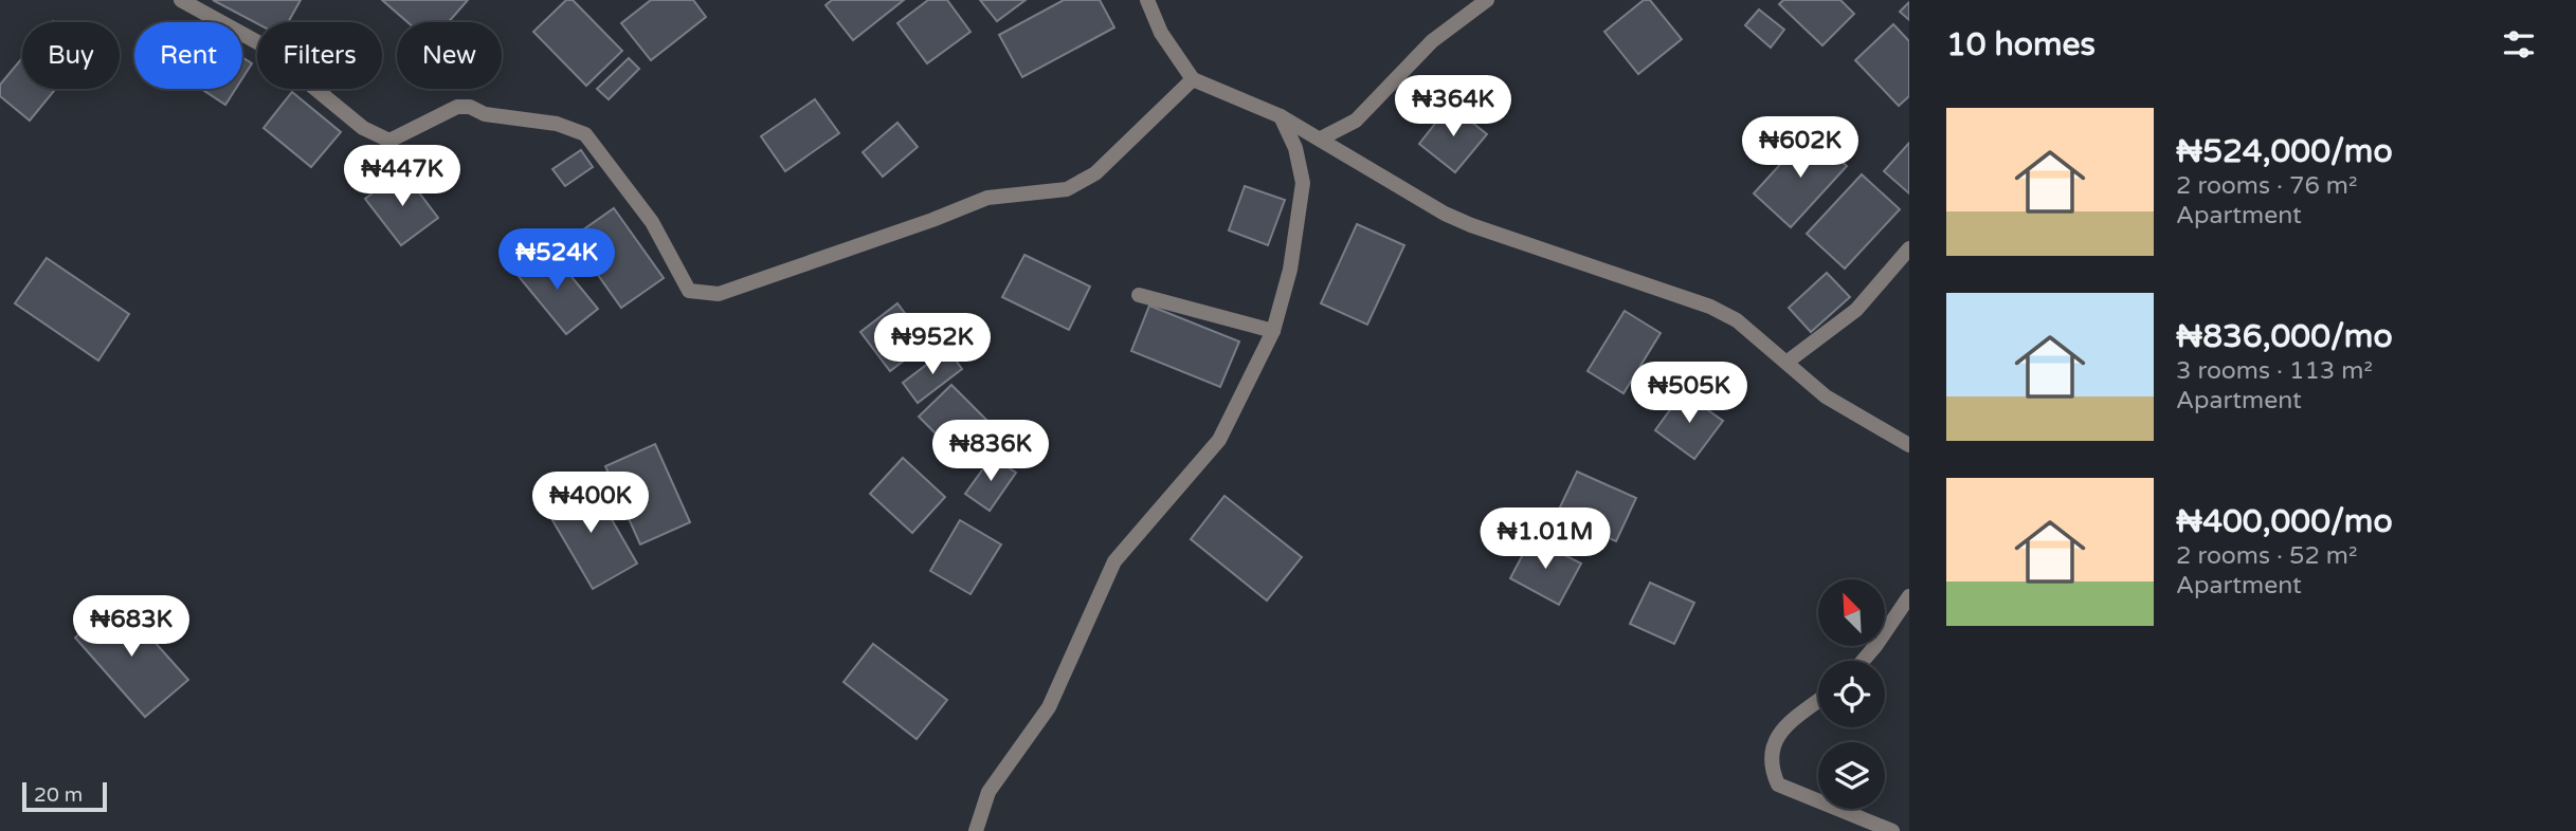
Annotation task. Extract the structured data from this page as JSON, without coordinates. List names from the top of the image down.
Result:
{
  "scale_bar": "20 m",
  "north": "top left",
  "page": {
    "heading": "10 homes",
    "chip": [
      "Buy",
      "Rent",
      "Filters",
      "New"
    ],
    "price": [
      "₦364K",
      "₦602K",
      "₦447K",
      "₦524K",
      "₦952K",
      "₦505K",
      "₦836K",
      "₦400K",
      "₦1.01M",
      "₦683K"
    ],
    "list": [
      {
        "name": "₦524,000/mo",
        "note": "2 rooms · 76 m² · Apartment"
      },
      {
        "name": "₦836,000/mo",
        "note": "3 rooms · 113 m² · Apartment"
      },
      {
        "name": "₦400,000/mo",
        "note": "2 rooms · 52 m² · Apartment"
      }
    ],
    "scale": "20 m"
  }
}
